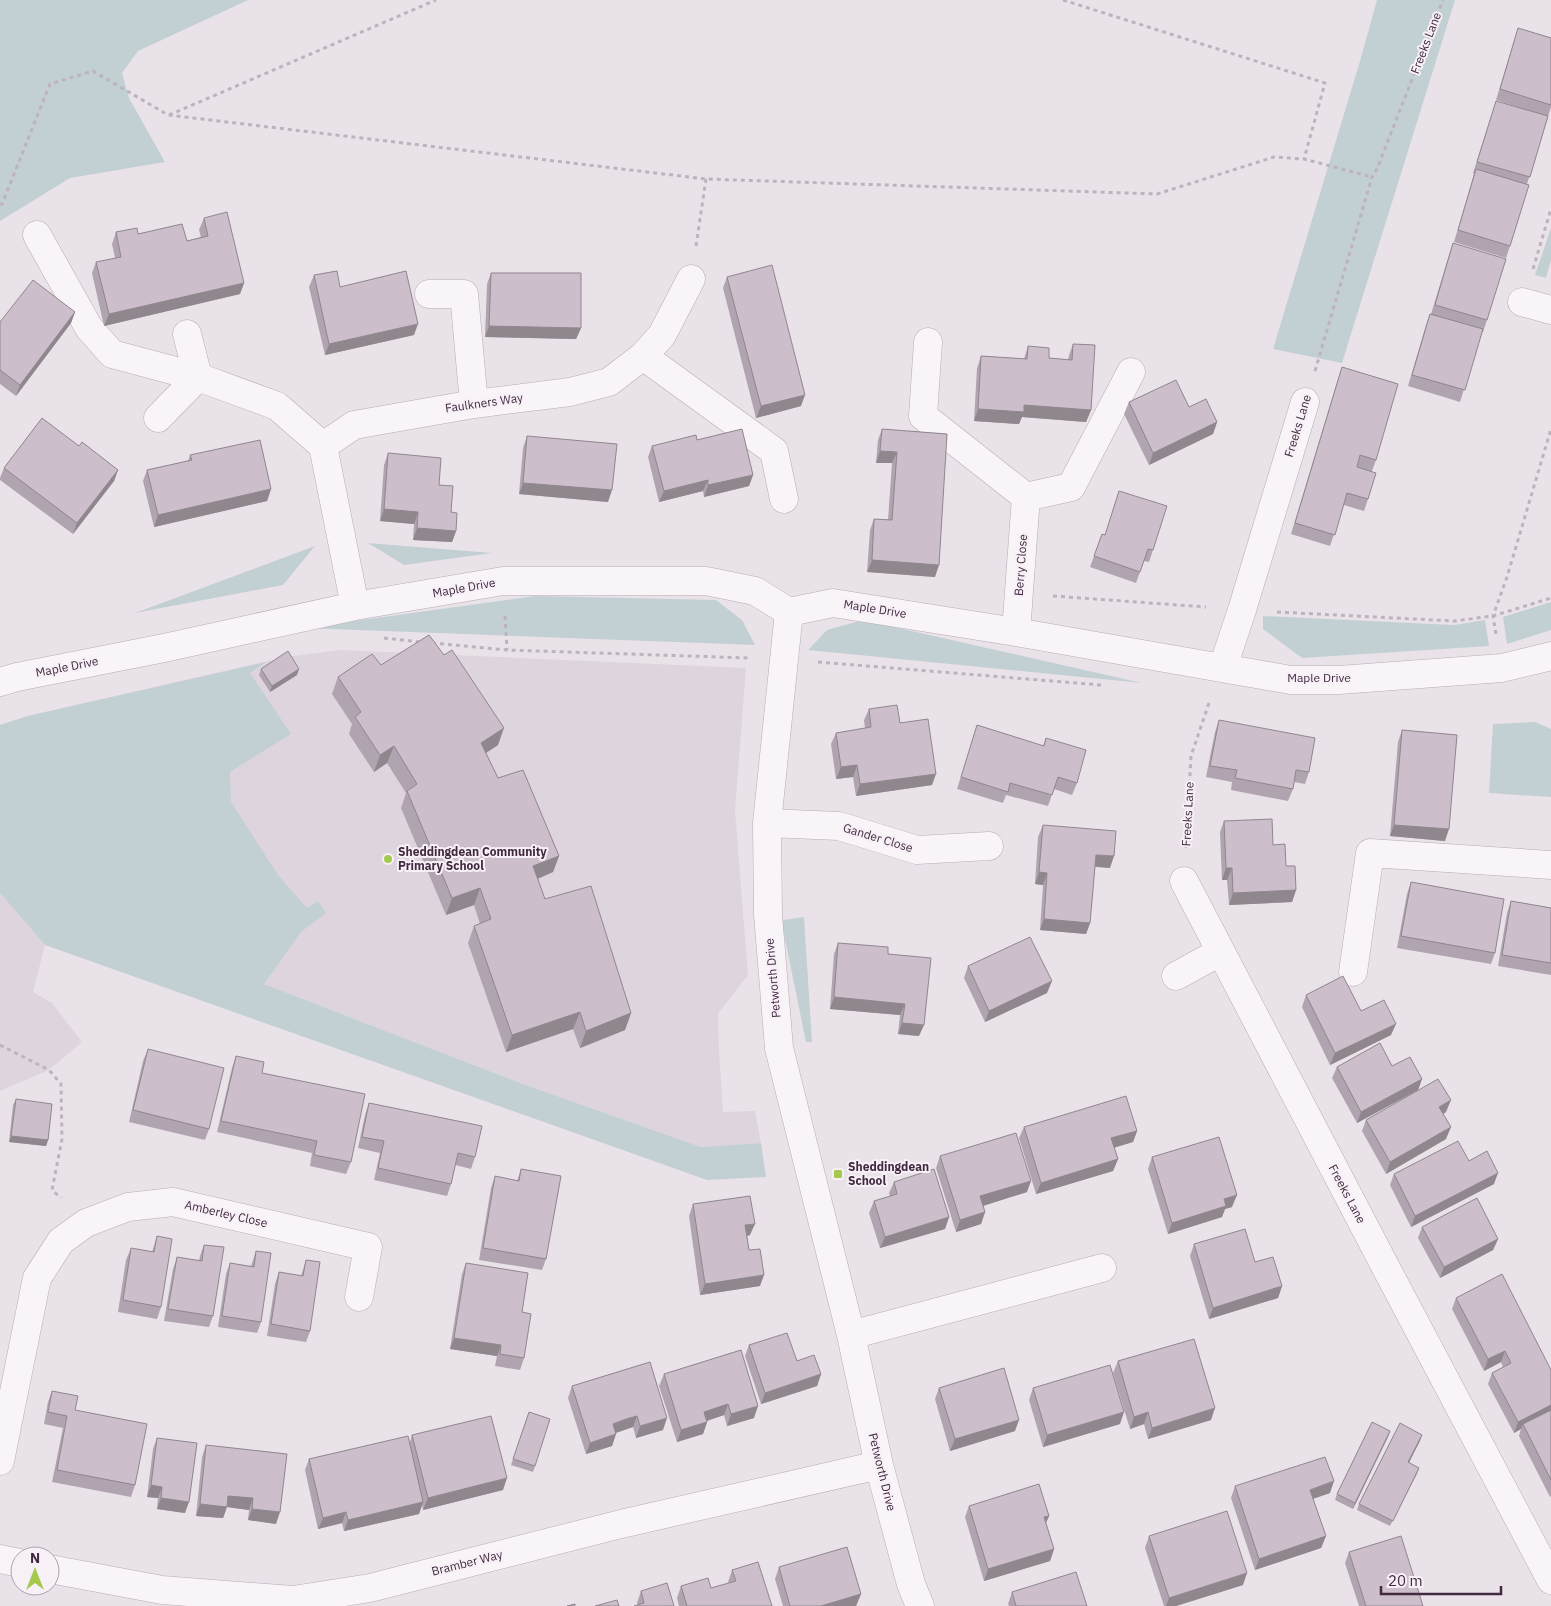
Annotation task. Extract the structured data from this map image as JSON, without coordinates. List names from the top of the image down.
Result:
{
  "streets": {
    "street": [
      "Freeks Lane",
      "Faulkners Way",
      "Berry Close",
      "Maple Drive",
      "Gander Close",
      "Petworth Drive",
      "Amberley Close",
      "Bramber Way"
    ]
  },
  "crossings": [
    ["Freeks Lane", "Maple Drive"],
    ["Berry Close", "Maple Drive"],
    ["Maple Drive", "Petworth Drive"],
    ["Gander Close", "Petworth Drive"],
    ["Petworth Drive", "Bramber Way"]
  ],
  "places": {
    "other": ["Sheddingdean Community Primary School"],
    "transit": ["Sheddingdean School"]
  },
  "scale_bar": "20 m",
  "north": "top"
}
